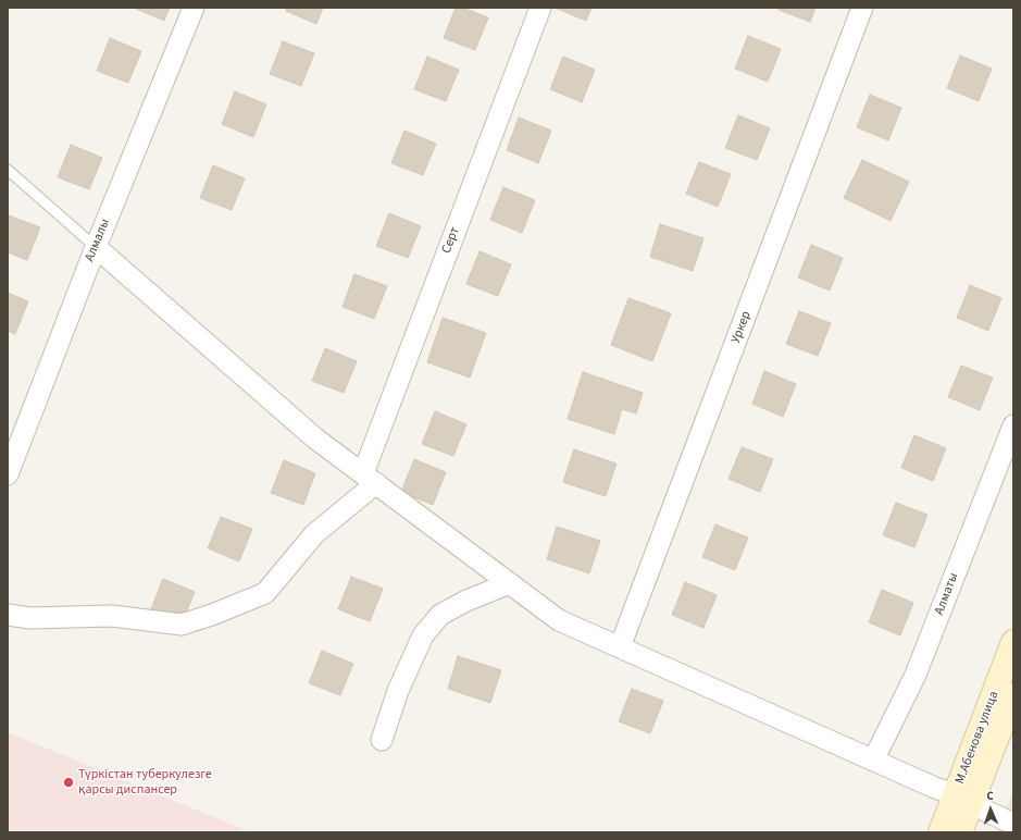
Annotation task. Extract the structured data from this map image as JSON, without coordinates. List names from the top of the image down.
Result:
{
  "streets": {
    "main road": ["М.Абенова улица"],
    "street": [
      "Алмалы",
      "Серт",
      "Уркер",
      "Алматы"
    ]
  },
  "places": ["Түркістан туберкулезге қарсы диспансер"],
  "north": "top"
}
